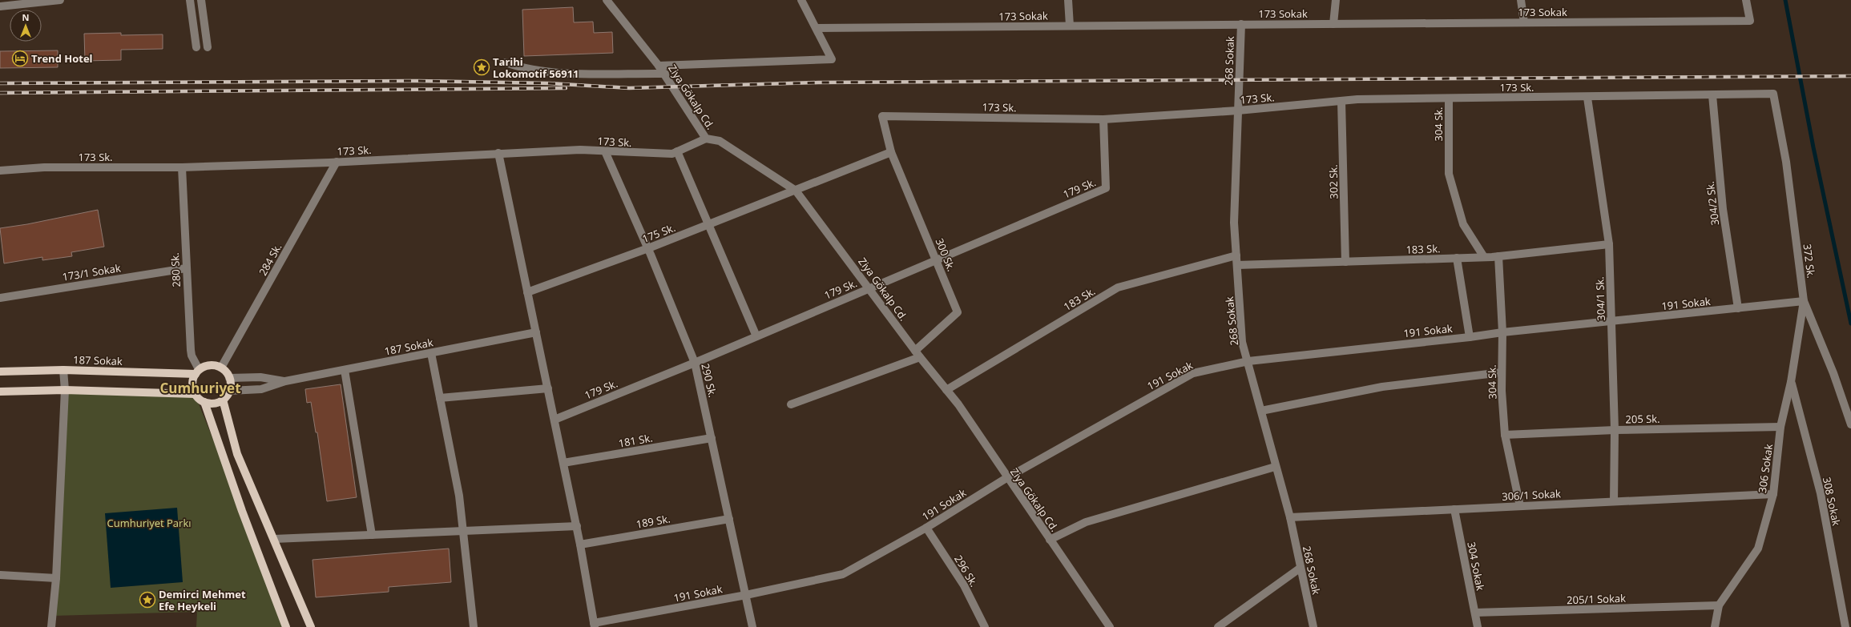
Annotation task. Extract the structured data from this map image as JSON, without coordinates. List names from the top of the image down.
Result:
{
  "streets": {
    "main road": ["187 Sokak"],
    "street": [
      "173 Sokak",
      "268 Sokak",
      "173 Sk.",
      "Ziya Gökalp Cd.",
      "304 Sk.",
      "302 Sk.",
      "179 Sk.",
      "304/2 Sk.",
      "175 Sk.",
      "183 Sk.",
      "300 Sk.",
      "284 Sk.",
      "372 Sk.",
      "280 Sk.",
      "173/1 Sokak",
      "304/1 Sk.",
      "191 Sokak",
      "290 Sk.",
      "205 Sk.",
      "181 Sk.",
      "306 Sokak",
      "306/1 Sokak",
      "308 Sokak",
      "189 Sk.",
      "304 Sokak",
      "296 Sk.",
      "205/1 Sokak"
    ]
  },
  "crossings": [
    ["173 Sokak", "268 Sokak"],
    ["268 Sokak", "173 Sk."],
    ["268 Sokak", "183 Sk."],
    ["268 Sokak", "191 Sokak"],
    ["268 Sokak", "306/1 Sokak"],
    ["173 Sk.", "Ziya Gökalp Cd."],
    ["173 Sk.", "304 Sk."],
    ["173 Sk.", "302 Sk."],
    ["173 Sk.", "179 Sk."],
    ["173 Sk.", "304/2 Sk."],
    ["173 Sk.", "300 Sk."],
    ["173 Sk.", "284 Sk."],
    ["173 Sk.", "372 Sk."],
    ["173 Sk.", "280 Sk."],
    ["173 Sk.", "304/1 Sk."],
    ["173 Sk.", "290 Sk."],
    ["Ziya Gökalp Cd.", "179 Sk."],
    ["Ziya Gökalp Cd.", "175 Sk."],
    ["Ziya Gökalp Cd.", "183 Sk."],
    ["Ziya Gökalp Cd.", "300 Sk."],
    ["Ziya Gökalp Cd.", "191 Sokak"],
    ["304 Sk.", "183 Sk."],
    ["304 Sk.", "191 Sokak"],
    ["304 Sk.", "205 Sk."],
    ["304 Sk.", "306/1 Sokak"],
    ["302 Sk.", "183 Sk."],
    ["179 Sk.", "300 Sk."],
    ["179 Sk.", "290 Sk."],
    ["304/2 Sk.", "191 Sokak"],
    ["175 Sk.", "290 Sk."],
    ["183 Sk.", "304/1 Sk."],
    ["284 Sk.", "280 Sk."],
    ["284 Sk.", "187 Sokak"],
    ["372 Sk.", "191 Sokak"],
    ["372 Sk.", "306 Sokak"],
    ["280 Sk.", "173/1 Sokak"],
    ["280 Sk.", "187 Sokak"],
    ["304/1 Sk.", "191 Sokak"],
    ["304/1 Sk.", "205 Sk."],
    ["304/1 Sk.", "306/1 Sokak"],
    ["191 Sokak", "290 Sk."],
    ["191 Sokak", "306 Sokak"],
    ["191 Sokak", "296 Sk."],
    ["290 Sk.", "181 Sk."],
    ["290 Sk.", "189 Sk."],
    ["205 Sk.", "306 Sokak"],
    ["306 Sokak", "306/1 Sokak"],
    ["306 Sokak", "308 Sokak"],
    ["306 Sokak", "205/1 Sokak"],
    ["306/1 Sokak", "304 Sokak"],
    ["304 Sokak", "205/1 Sokak"]
  ],
  "districts": ["Cumhuriyet"],
  "parks": ["Cumhuriyet Parkı"],
  "places": {
    "hotel": ["Trend Hotel"],
    "place": ["Tarihi Lokomotif 56911", "Demirci Mehmet Efe Heykeli"]
  },
  "north": "top"
}
